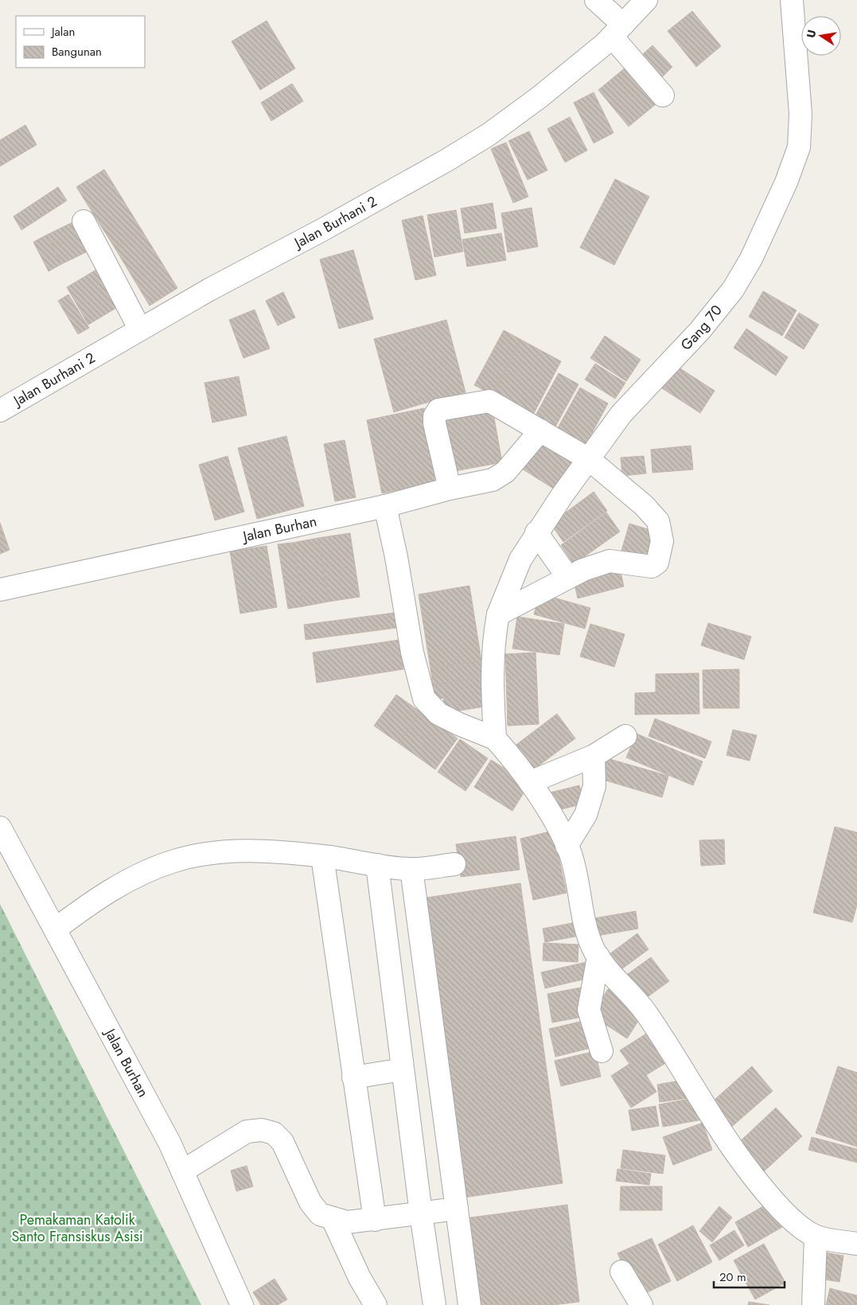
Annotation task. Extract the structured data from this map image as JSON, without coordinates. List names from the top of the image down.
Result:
{
  "streets": {
    "street": ["Jalan Burhani 2", "Gang 70", "Jalan Burhan"]
  },
  "parks": ["Pemakaman Katolik Santo Fransiskus Asisi"],
  "legend": ["Jalan", "Bangunan"],
  "scale_bar": "20 m",
  "north": "left"
}
